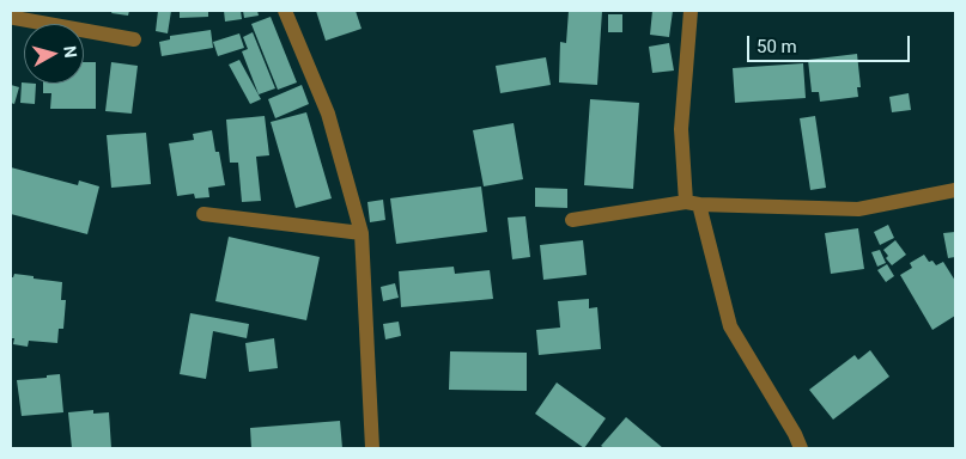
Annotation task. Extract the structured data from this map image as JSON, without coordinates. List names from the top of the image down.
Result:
{
  "scale_bar": "50 m",
  "north": "right"
}
